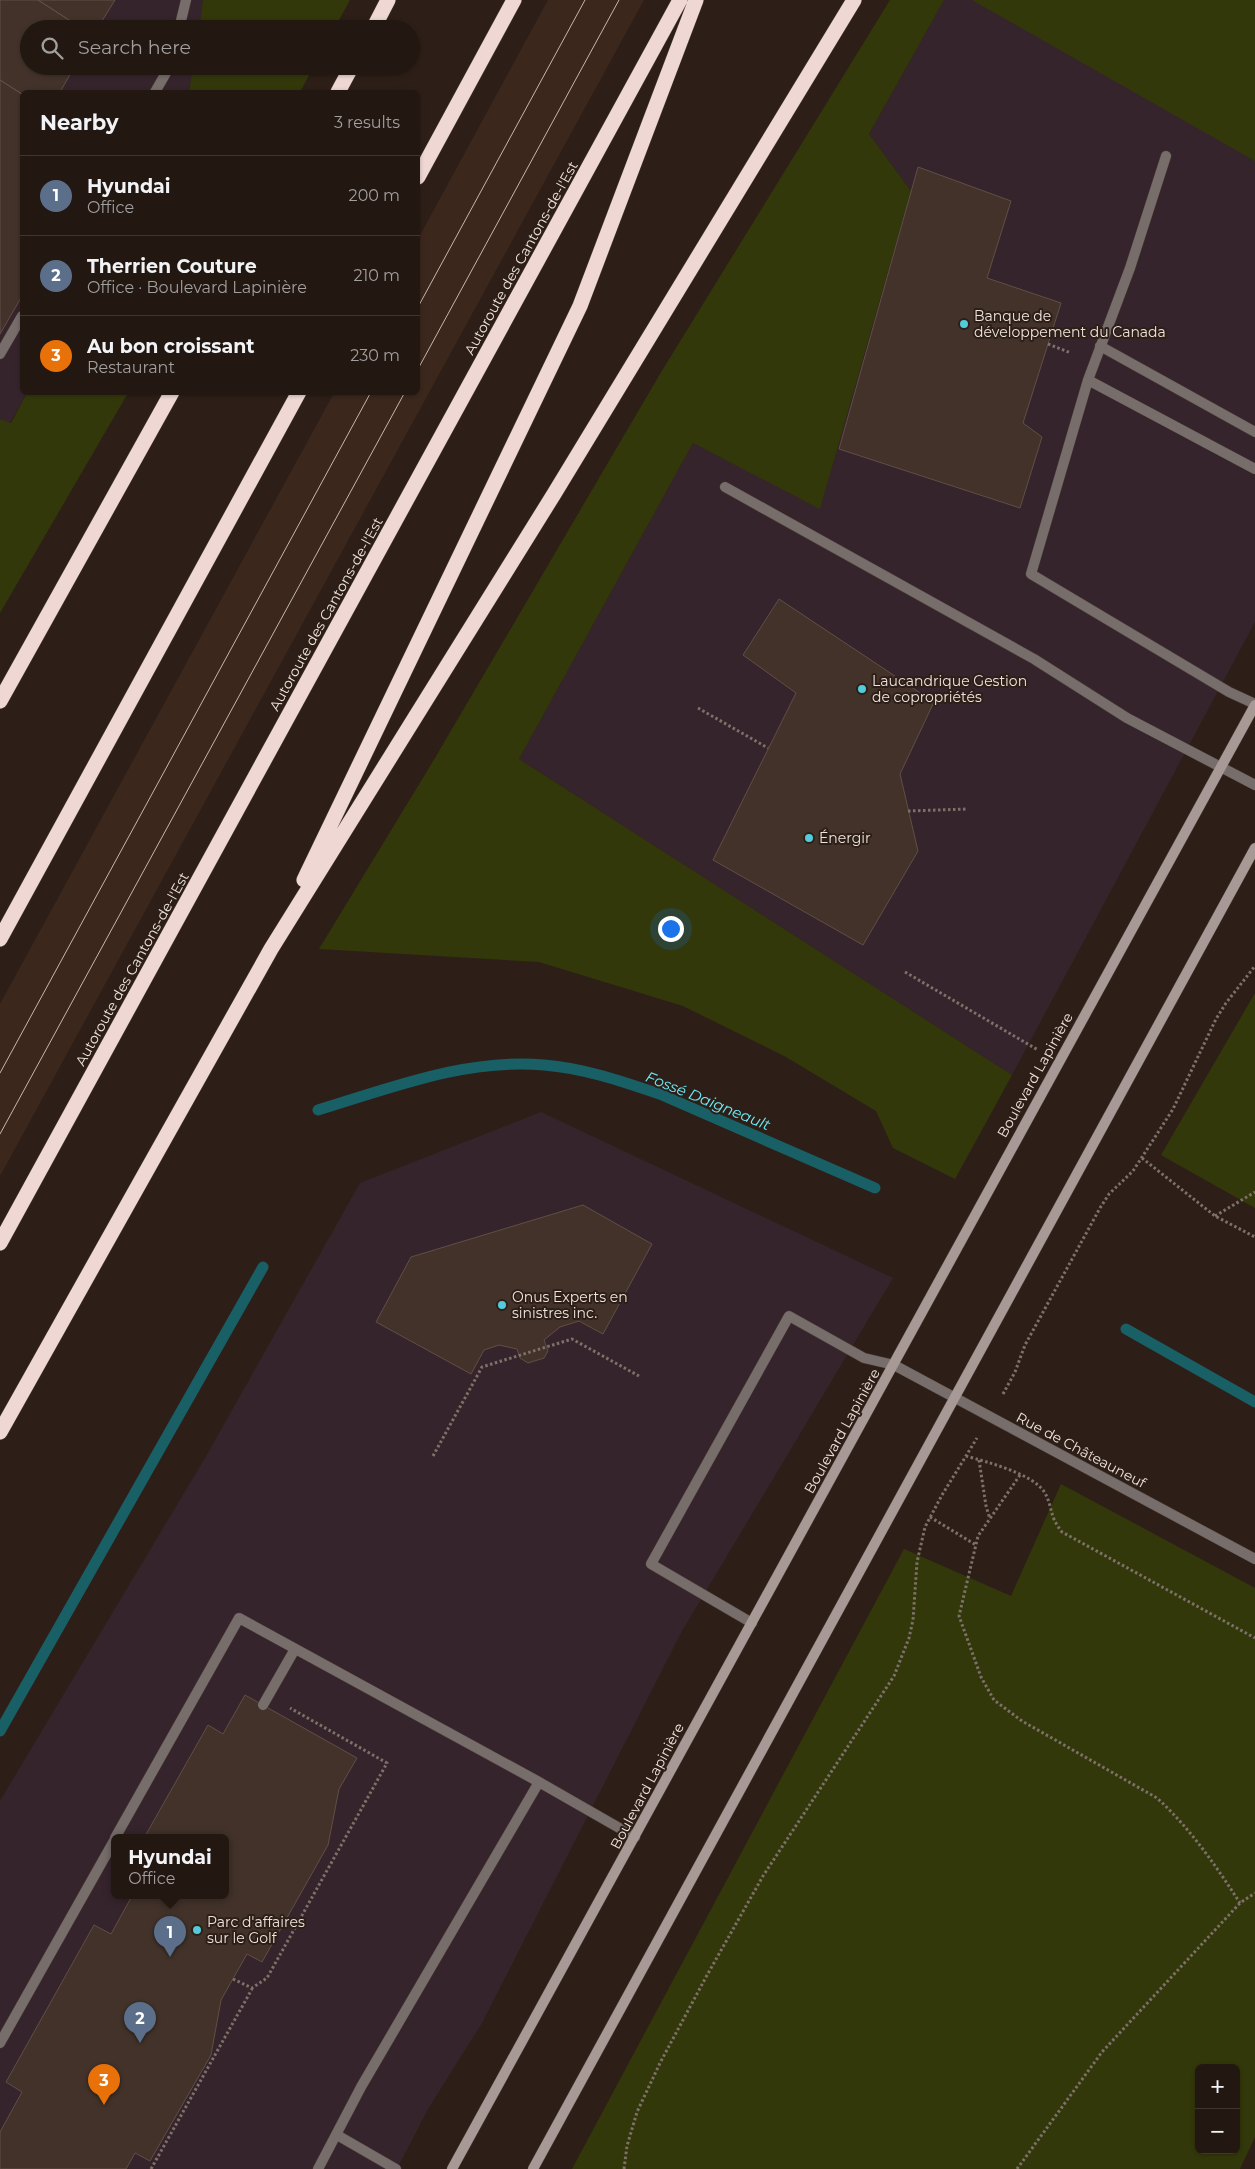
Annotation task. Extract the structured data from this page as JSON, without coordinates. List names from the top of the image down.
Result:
{
  "streets": {
    "highway": ["Autoroute des Cantons-de-l'Est"],
    "main road": ["Boulevard Lapinière"],
    "street": ["Rue de Châteauneuf"]
  },
  "crossings": [
    ["Boulevard Lapinière", "Rue de Châteauneuf"]
  ],
  "water": ["Fossé Daigneault"],
  "places": [
    "Banque de développement du Canada",
    "Laucandrique Gestion de copropriétés",
    "Énergir",
    "Onus Experts en sinistres inc.",
    "Parc d'affaires sur le Golf"
  ],
  "page": {
    "search": "Search here",
    "heading": ["Nearby", "3 results"],
    "list": [
      {
        "mark": "1",
        "name": "Hyundai",
        "note": "Office",
        "value": "200 m"
      },
      {
        "mark": "2",
        "name": "Therrien Couture",
        "note": "Office · Boulevard Lapinière",
        "value": "210 m"
      },
      {
        "mark": "3",
        "name": "Au bon croissant",
        "note": "Restaurant",
        "value": "230 m"
      }
    ],
    "popup": ["Hyundai", "Office"],
    "pins": ["1", "2", "3"],
    "map_buttons": ["+", "−"]
  }
}
